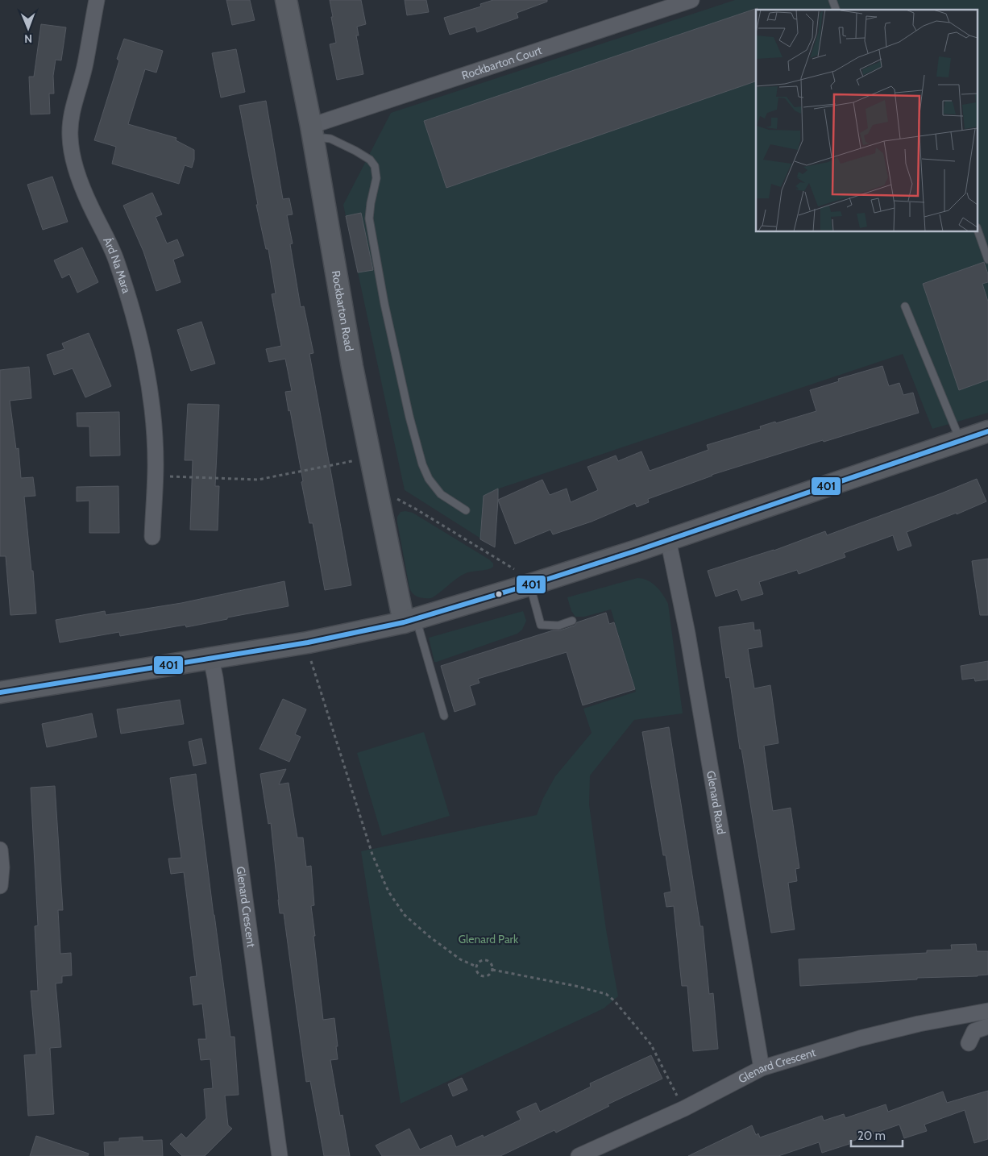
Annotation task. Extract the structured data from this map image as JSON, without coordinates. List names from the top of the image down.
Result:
{
  "streets": {
    "street": [
      "Rockbarton Court",
      "Árd Na Mara",
      "Rockbarton Road",
      "Glenard Road",
      "Glenard Crescent"
    ]
  },
  "crossings": [
    ["Rockbarton Court", "Rockbarton Road"],
    ["Glenard Road", "Glenard Crescent"]
  ],
  "parks": ["Glenard Park"],
  "lines": ["transit line 401"],
  "scale_bar": "20 m",
  "north": "bottom"
}
